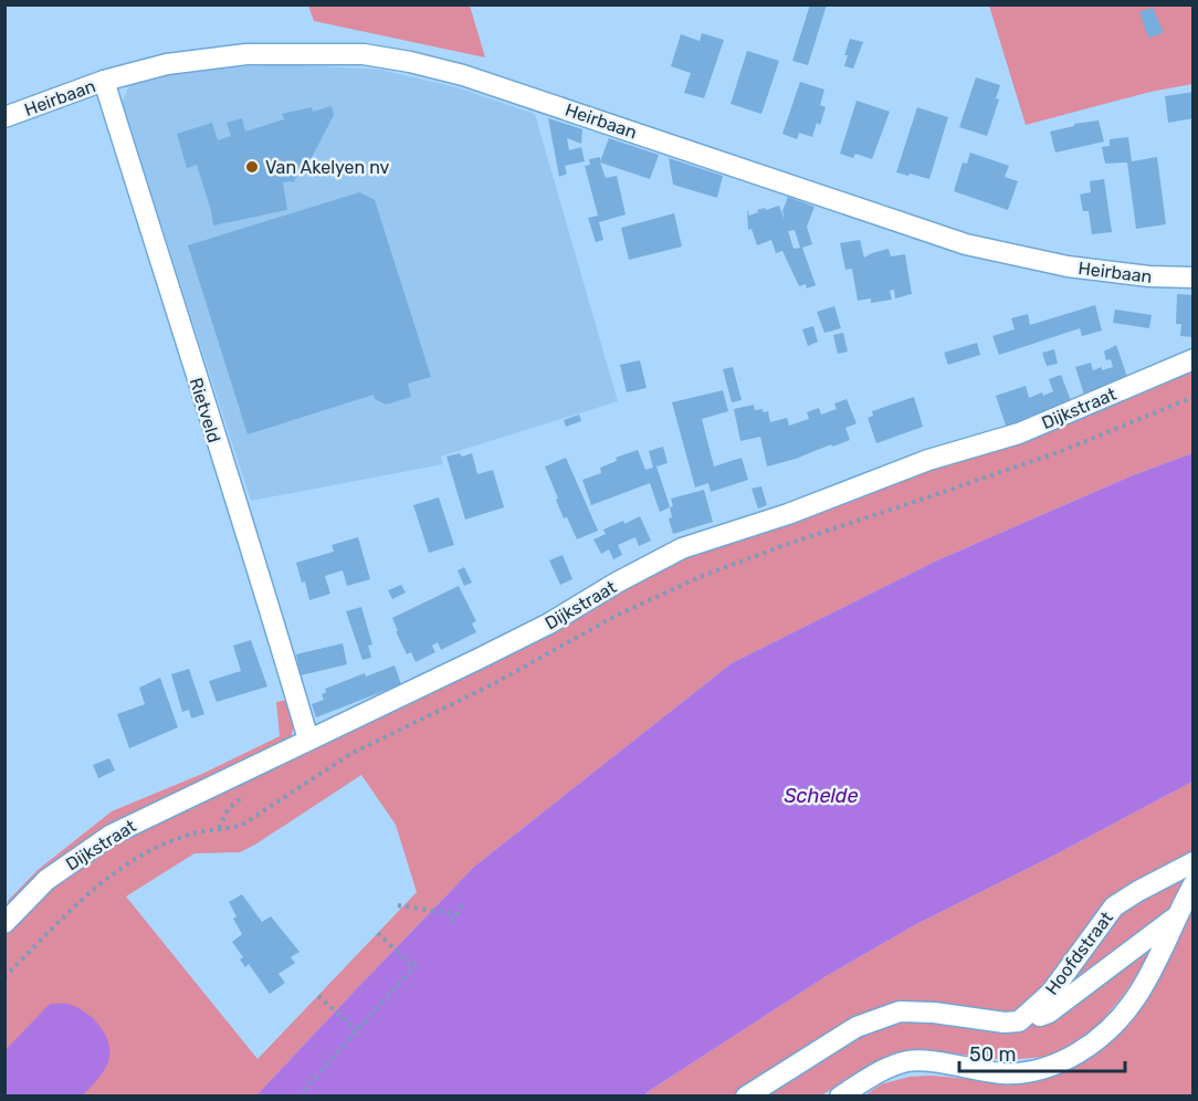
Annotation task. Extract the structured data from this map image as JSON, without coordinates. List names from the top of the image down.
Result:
{
  "streets": {
    "street": [
      "Heirbaan",
      "Dijkstraat",
      "Rietveld",
      "Hoofdstraat"
    ]
  },
  "crossings": [
    ["Heirbaan", "Rietveld"],
    ["Dijkstraat", "Rietveld"]
  ],
  "water": ["Schelde"],
  "places": ["Van Akelyen nv"],
  "scale_bar": "50 m"
}
